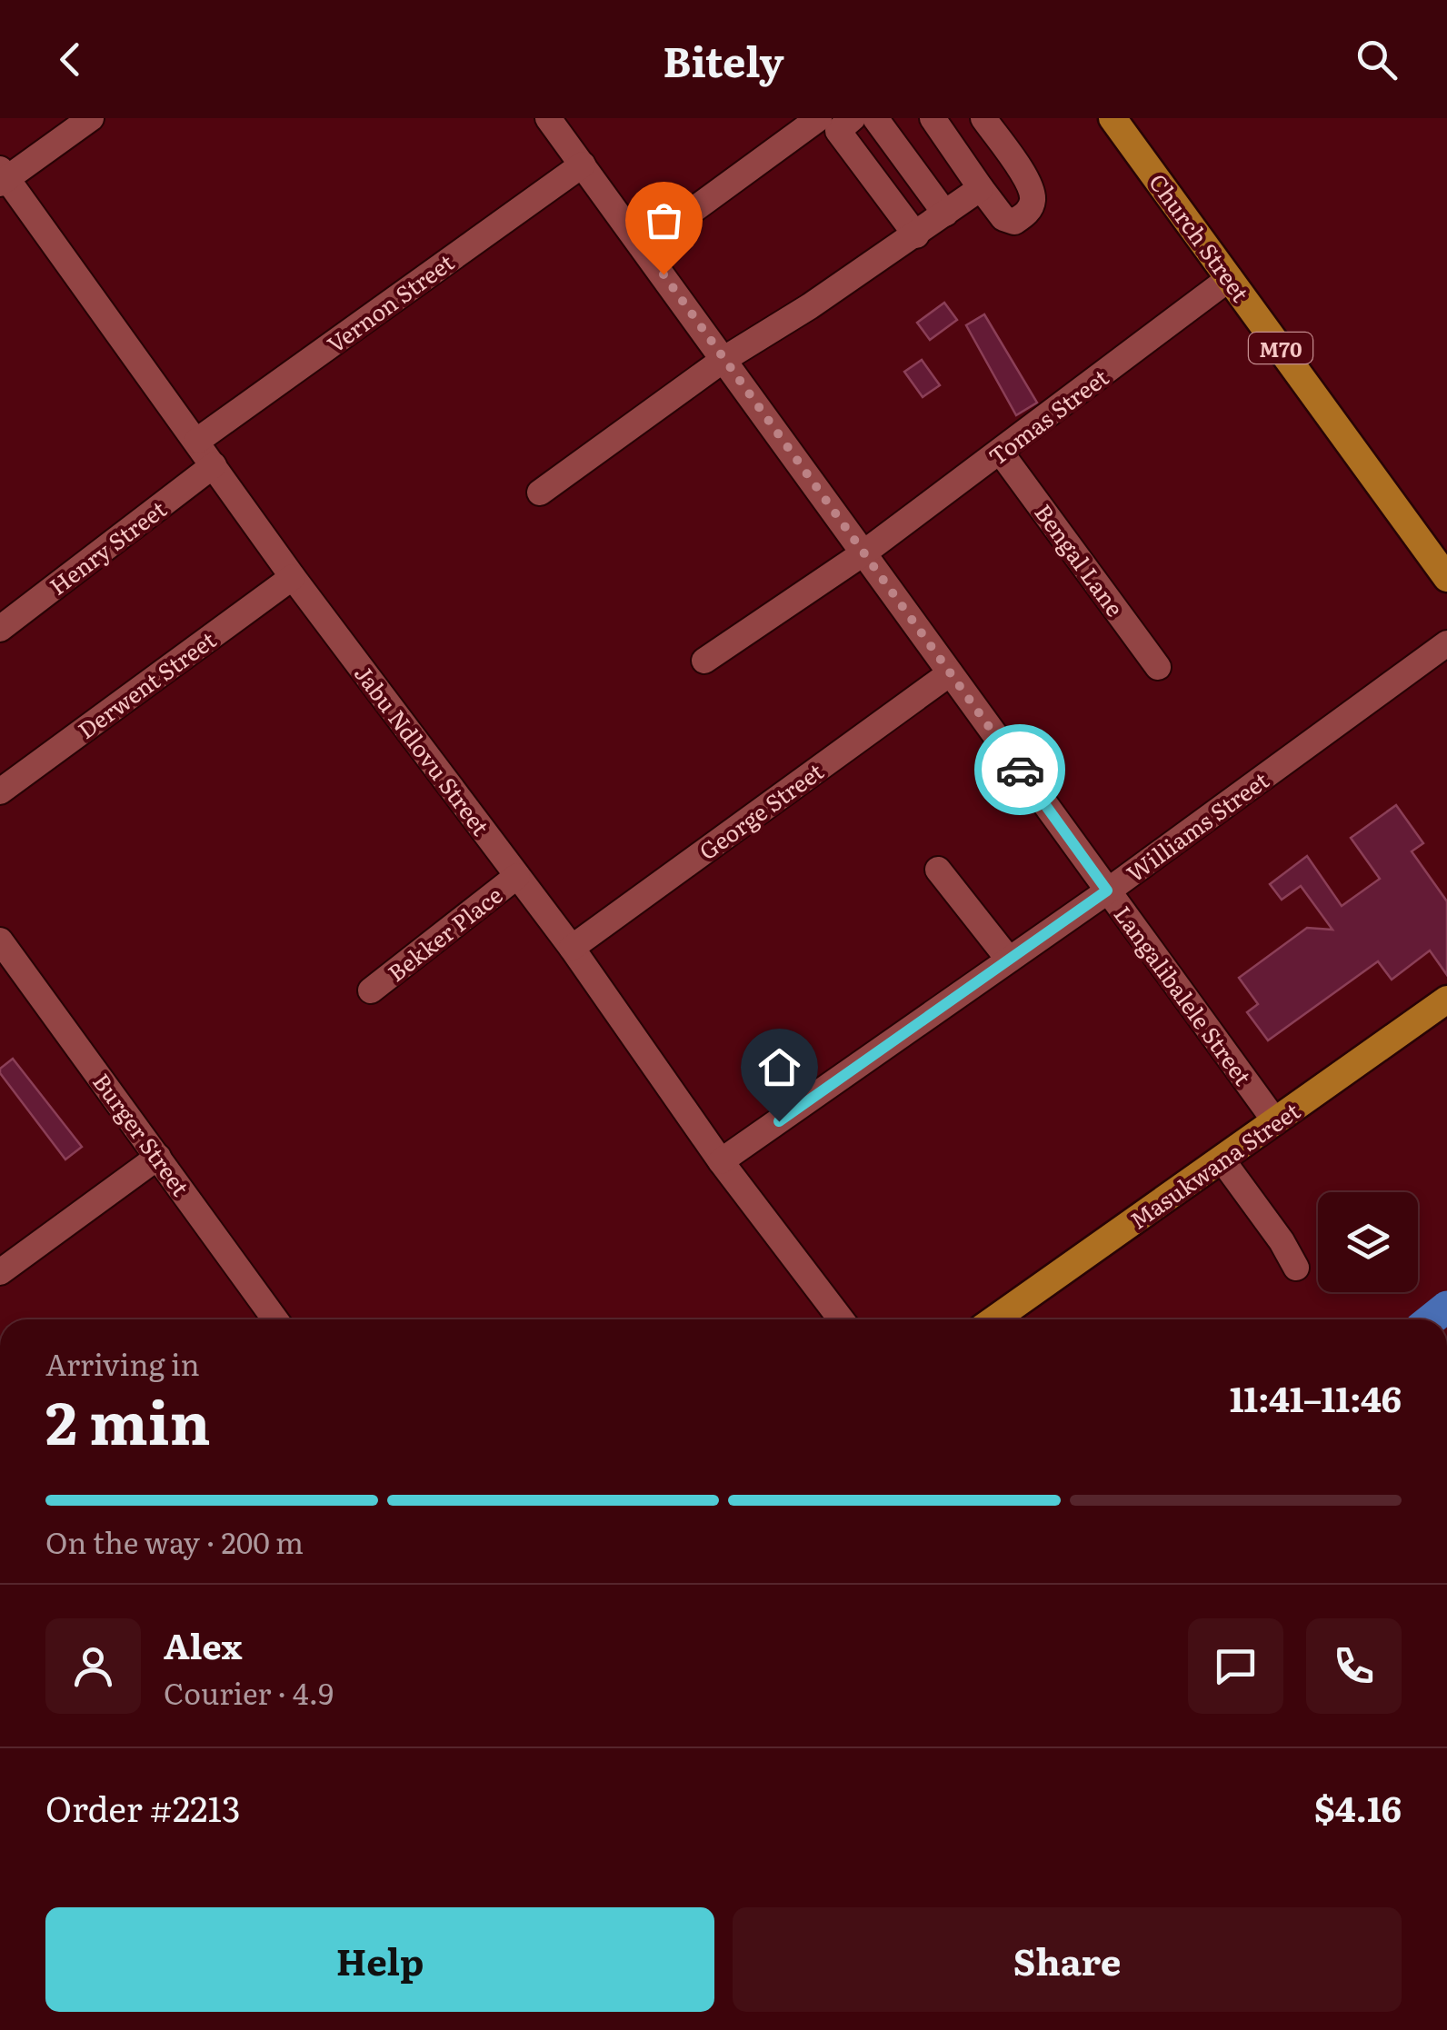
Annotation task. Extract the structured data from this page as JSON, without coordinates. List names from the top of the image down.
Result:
{
  "streets": {
    "main road": ["Church Street", "M70", "Masukwana Street"],
    "street": [
      "Vernon Street",
      "Tomas Street",
      "Henry Street",
      "Bengal Lane",
      "Derwent Street",
      "Jabu Ndlovu Street",
      "George Street",
      "Williams Street",
      "Bekker Place",
      "Langalibalele Street",
      "Burger Street"
    ]
  },
  "crossings": [
    ["Church Street", "Tomas Street"],
    ["Vernon Street", "Jabu Ndlovu Street"],
    ["Vernon Street", "Langalibalele Street"],
    ["Tomas Street", "Bengal Lane"],
    ["Tomas Street", "Langalibalele Street"],
    ["Henry Street", "Jabu Ndlovu Street"],
    ["Derwent Street", "Jabu Ndlovu Street"],
    ["Jabu Ndlovu Street", "George Street"],
    ["Jabu Ndlovu Street", "Williams Street"],
    ["Jabu Ndlovu Street", "Bekker Place"],
    ["George Street", "Langalibalele Street"],
    ["Williams Street", "Langalibalele Street"],
    ["Langalibalele Street", "Masukwana Street"]
  ],
  "page": {
    "header": "Bitely",
    "heading": ["2 min", "Arriving in", "11:41–11:46"],
    "panel": [
      "Alex",
      "Courier · 4.9",
      "Order #2213",
      "$4.16"
    ],
    "bar": "On the way · 200 m",
    "buttons": ["Help", "Share"]
  }
}
